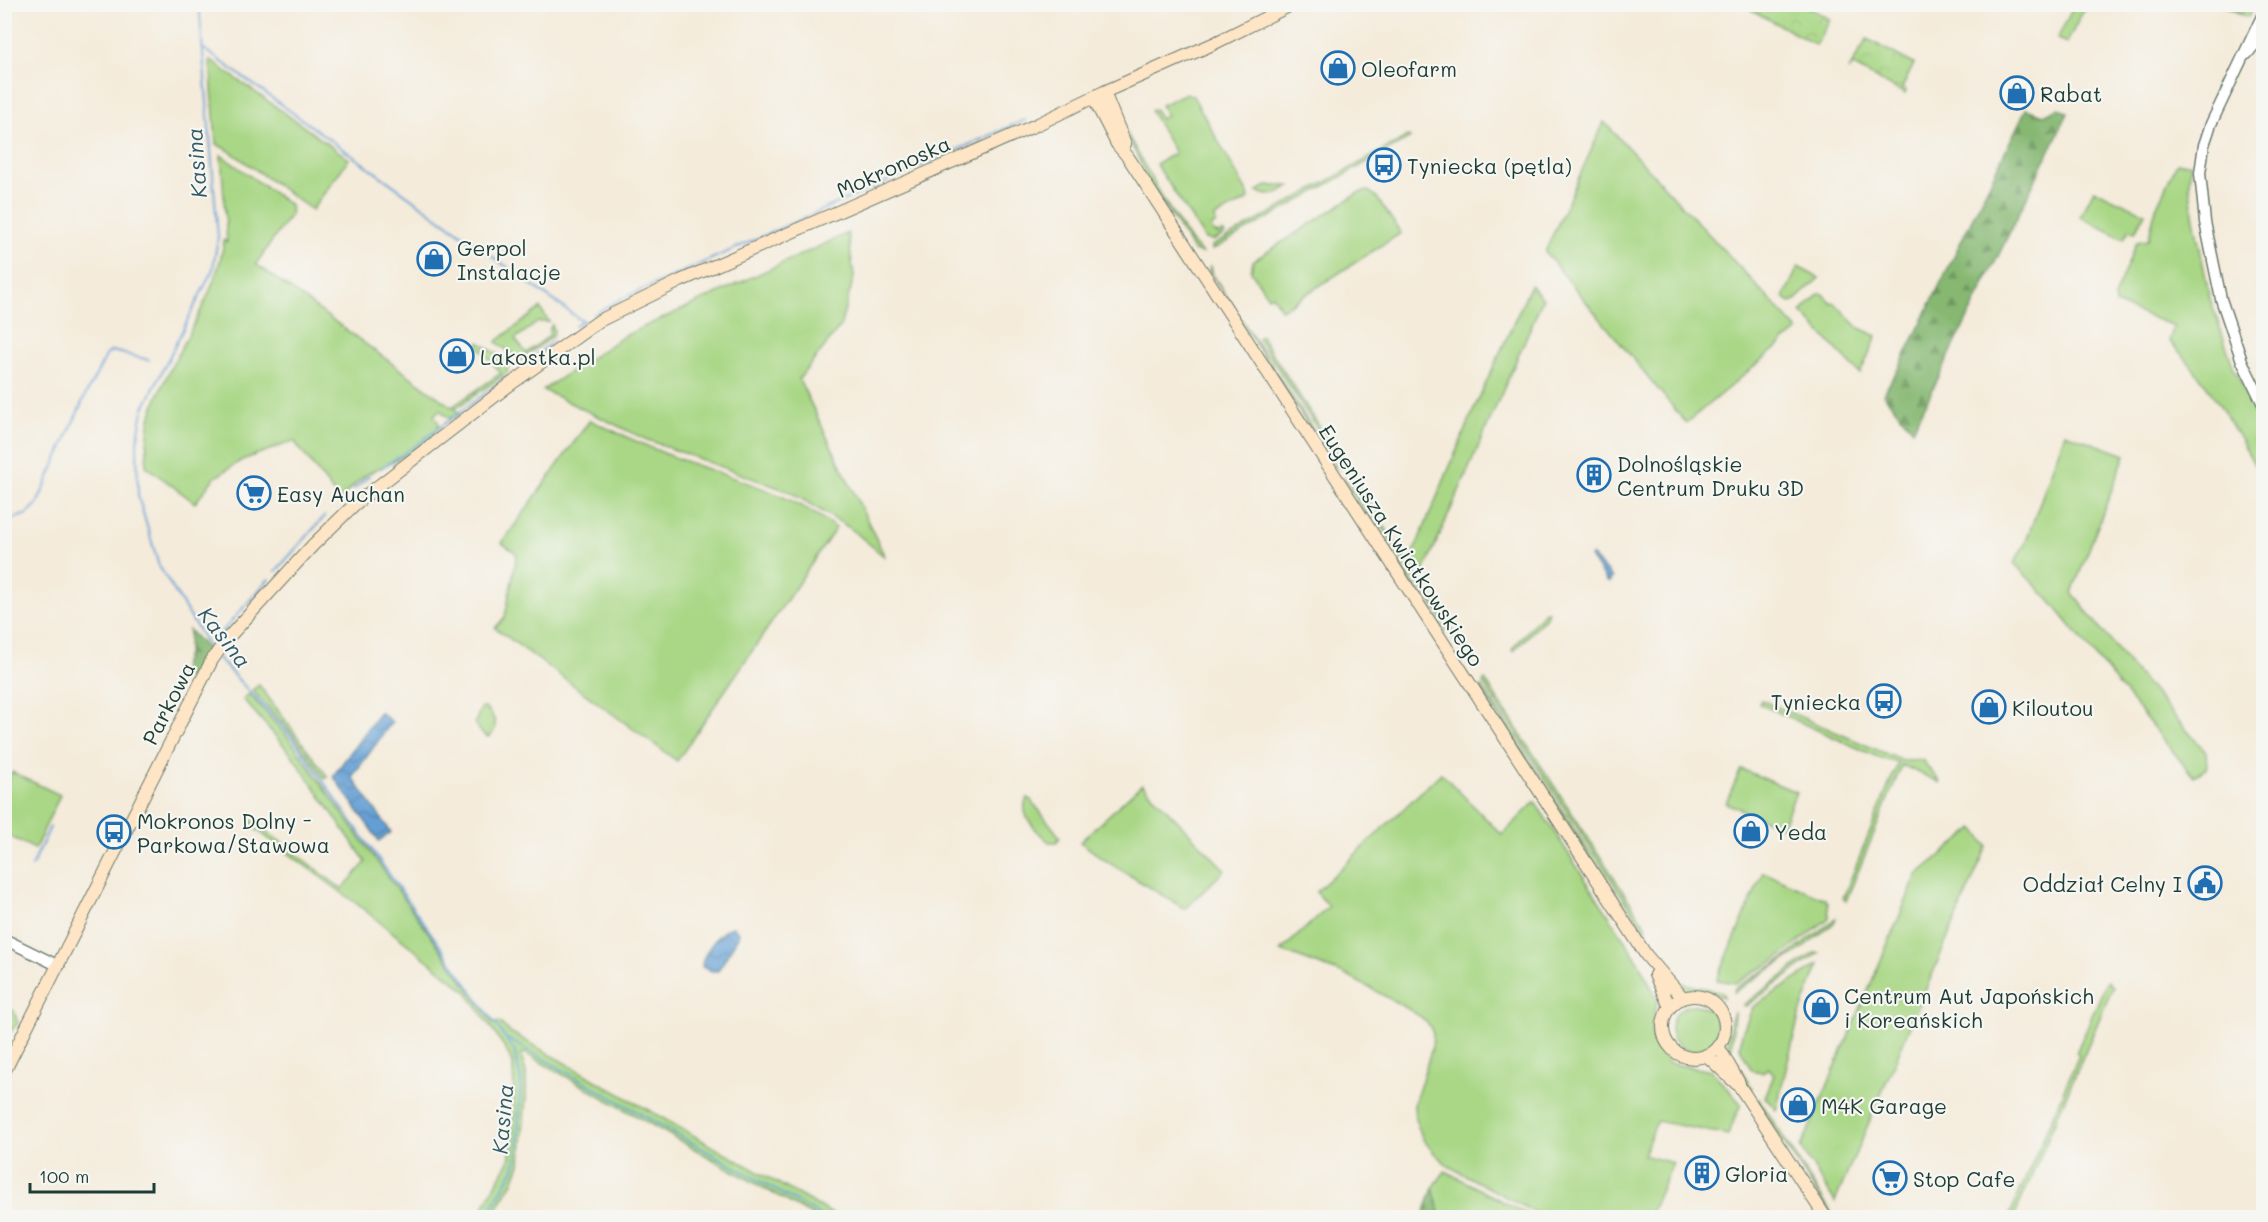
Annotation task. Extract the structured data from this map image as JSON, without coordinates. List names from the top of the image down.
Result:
{
  "streets": {
    "main road": ["Mokronoska", "Eugeniusza Kwiatkowskiego", "Parkowa"]
  },
  "crossings": [
    ["Mokronoska", "Eugeniusza Kwiatkowskiego"],
    ["Mokronoska", "Parkowa"]
  ],
  "water": ["Kasina"],
  "places": {
    "shop": [
      "Oleofarm",
      "Rabat",
      "Gerpol Instalacje",
      "Lakostka.pl",
      "Kiloutou",
      "Yeda",
      "Centrum Aut Japońskich i Koreańskich",
      "M4K Garage"
    ],
    "bus stop": ["Tyniecka (pętla)", "Tyniecka", "Mokronos Dolny - Parkowa/Stawowa"],
    "building": ["Dolnośląskie Centrum Druku 3D", "Gloria"],
    "supermarket": ["Easy Auchan", "Stop Cafe"],
    "public building": ["Oddział Celny I"]
  },
  "scale_bar": "100 m"
}
